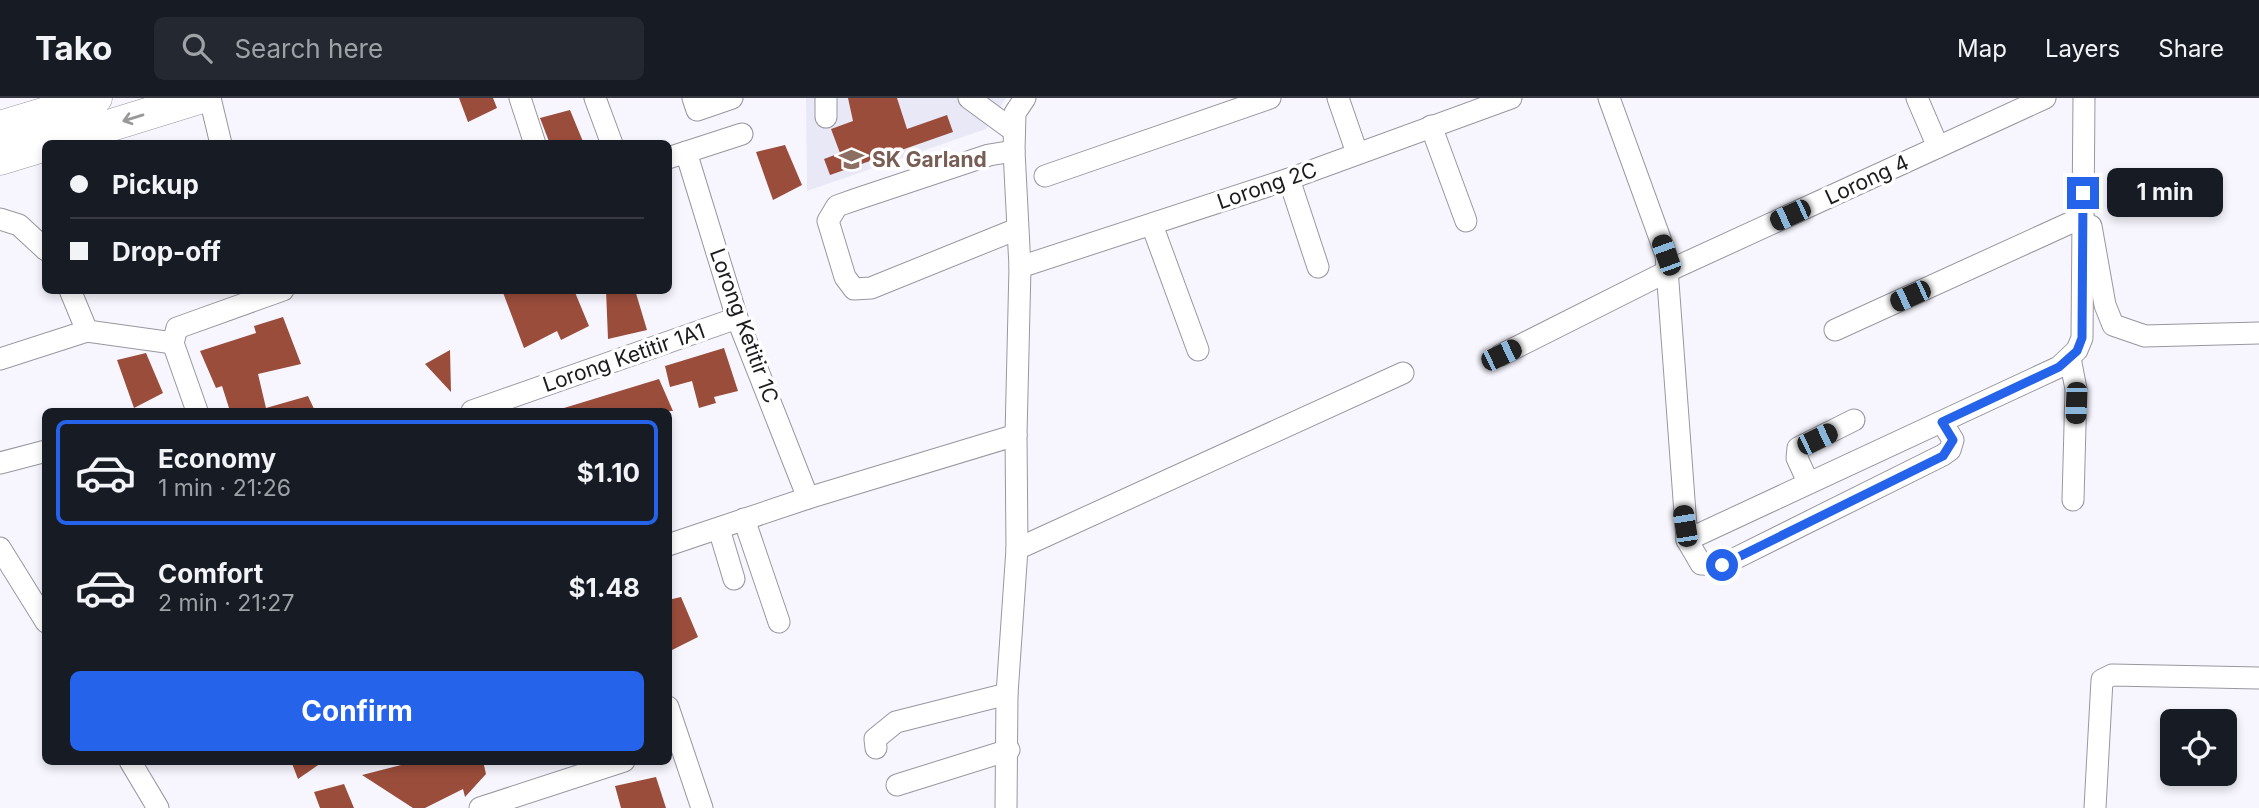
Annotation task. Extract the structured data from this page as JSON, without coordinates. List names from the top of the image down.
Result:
{
  "streets": {
    "street": [
      "Lorong 4",
      "Lorong 2C",
      "Lorong Ketitir 1C",
      "Lorong Ketitir 1A1"
    ]
  },
  "crossings": [
    ["Lorong Ketitir 1C", "Lorong Ketitir 1A1"]
  ],
  "places": {
    "school or university": ["SK Garland"]
  },
  "page": {
    "header": "Tako",
    "search": "Search here",
    "nav": ["Map", "Layers", "Share"],
    "banner": ["Pickup", "Drop-off"],
    "bubble": "1 min",
    "list": [
      {
        "name": "Economy",
        "note": "1 min · 21:26",
        "value": "$1.10"
      },
      {
        "name": "Comfort",
        "note": "2 min · 21:27",
        "value": "$1.48"
      }
    ],
    "buttons": "Confirm"
  }
}
